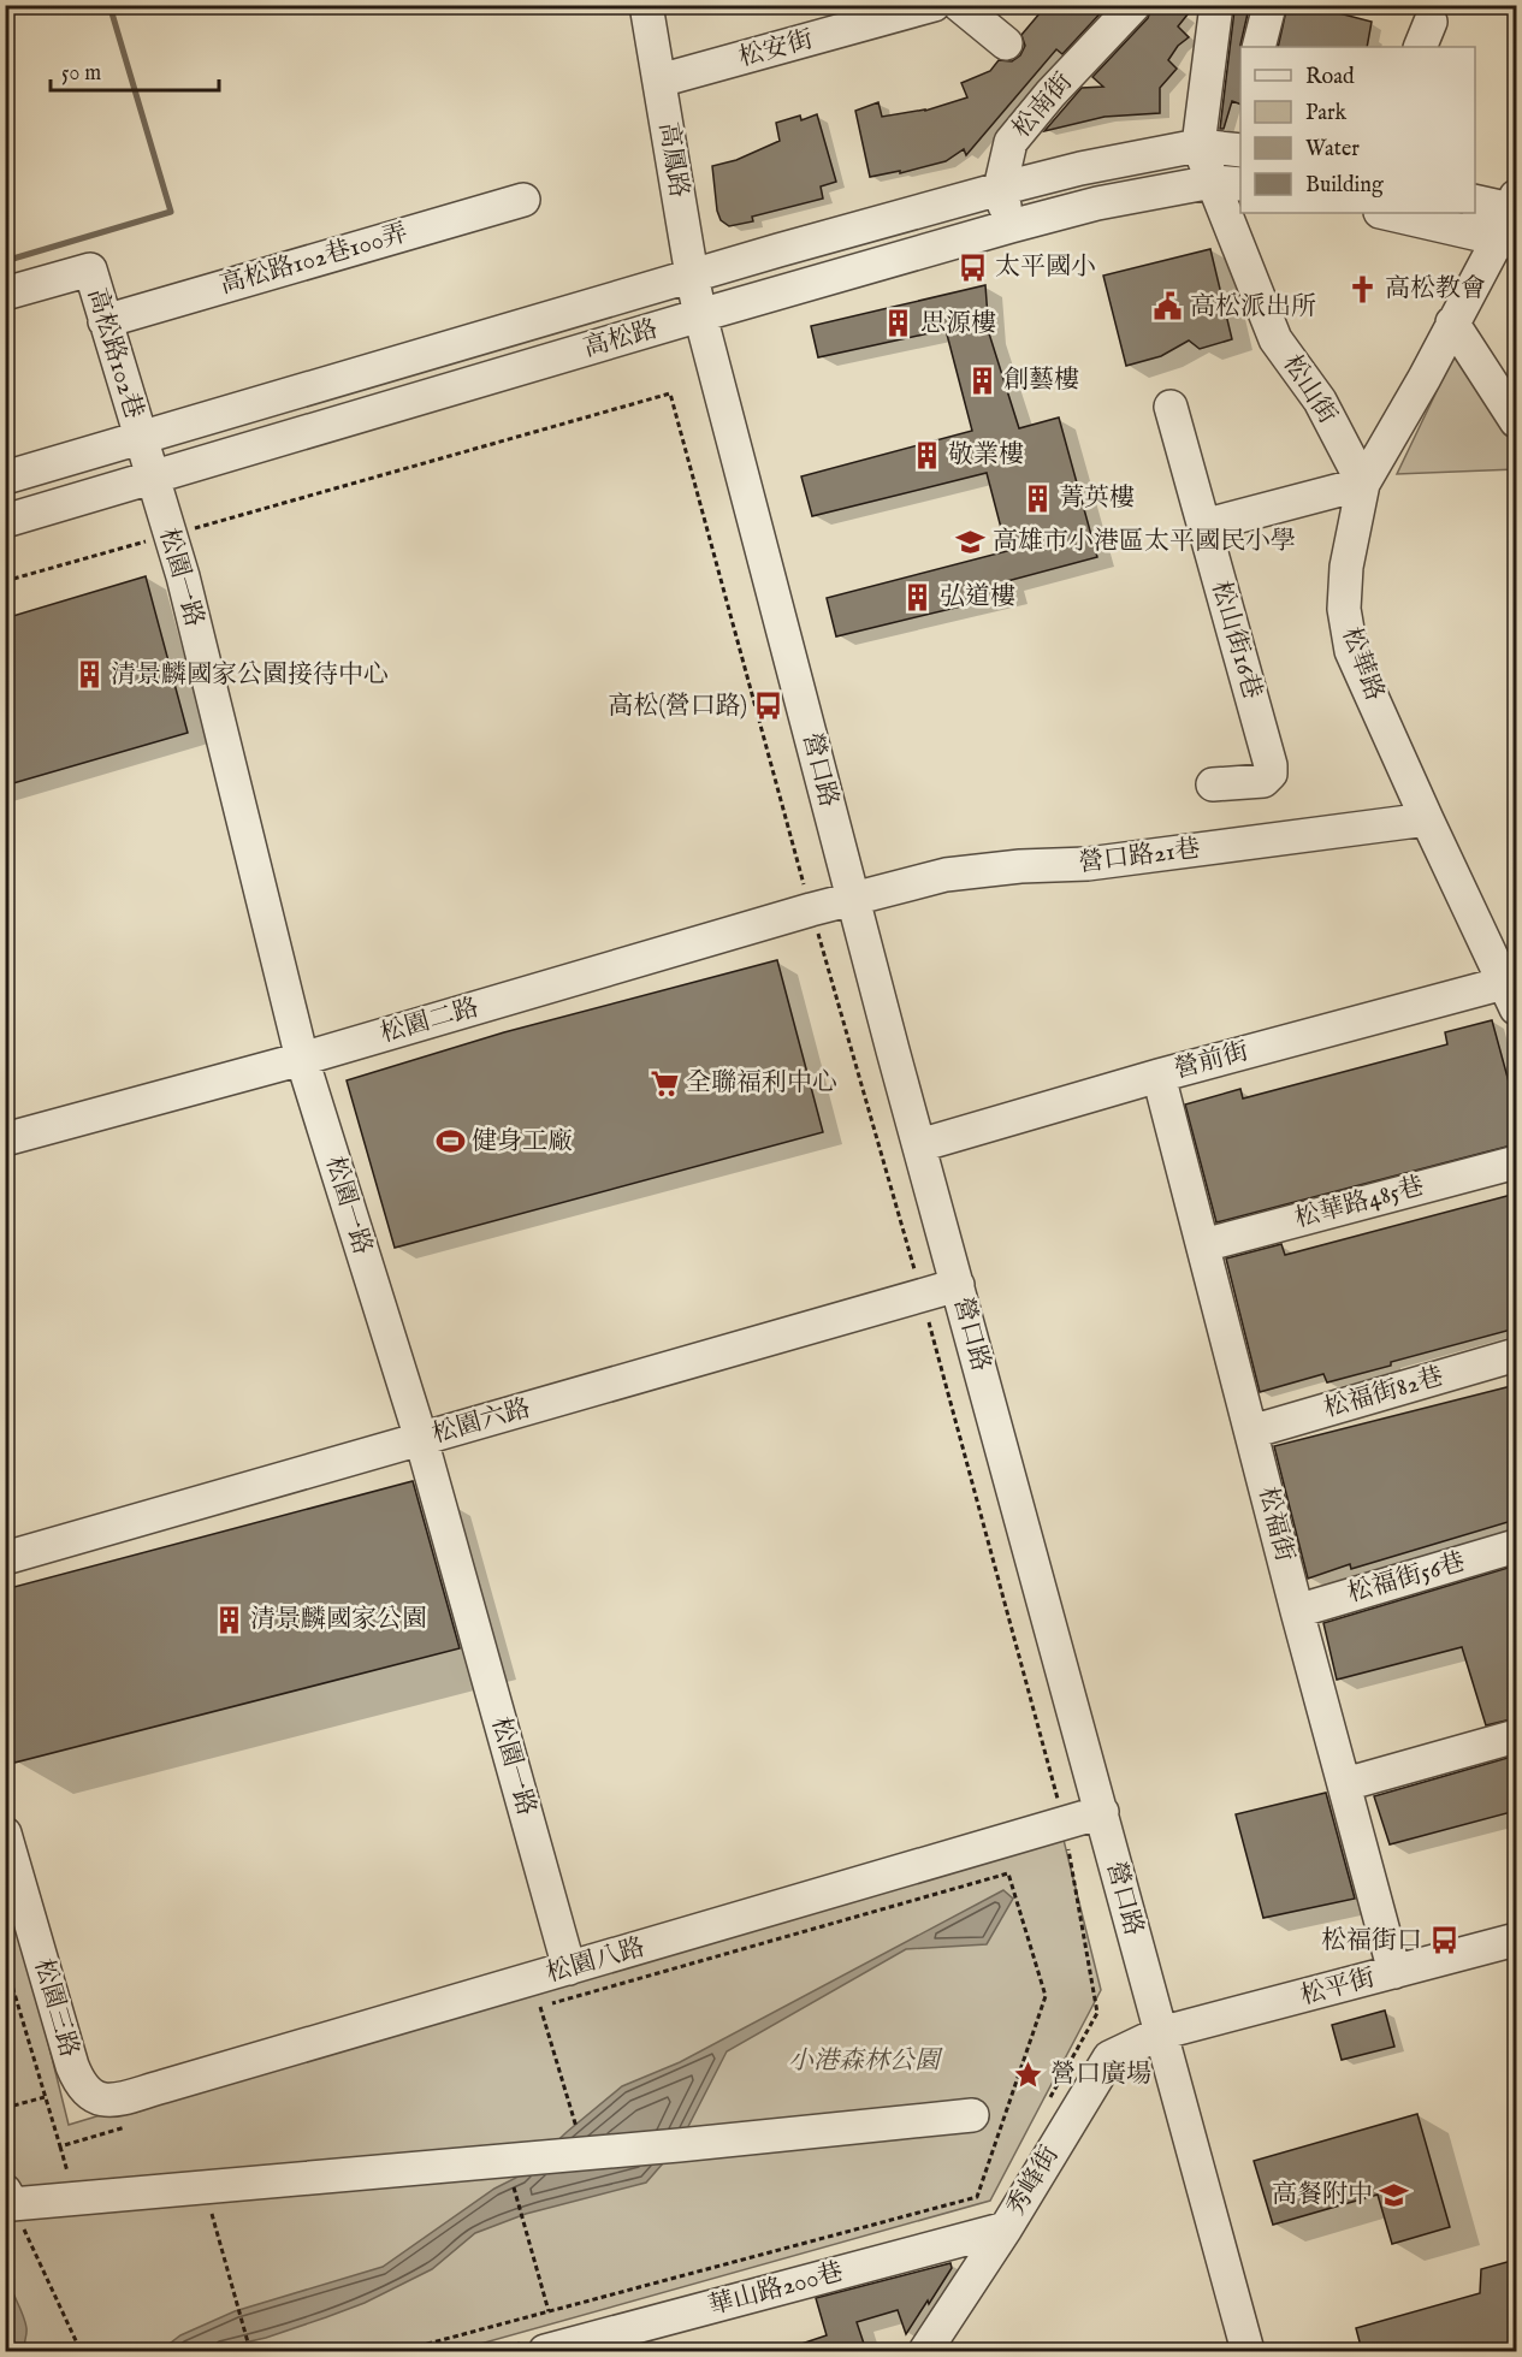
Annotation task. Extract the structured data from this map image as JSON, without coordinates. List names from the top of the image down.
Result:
{
  "streets": {
    "street": [
      "松安街",
      "松南街",
      "高鳳路",
      "高松路102巷100弄",
      "高松路",
      "高松路102巷",
      "松山街",
      "松園一路",
      "松山街16巷",
      "松華路",
      "營口路",
      "營口路21巷",
      "松園二路",
      "營前街",
      "松華路485巷",
      "松福街82巷",
      "松園六路",
      "松福街",
      "松福街56巷",
      "松園八路",
      "松平街",
      "松園三路",
      "秀峰街",
      "華山路200巷"
    ]
  },
  "crossings": [
    ["松安街", "高鳳路"],
    ["松南街", "高松路"],
    ["高鳳路", "高松路"],
    ["高鳳路", "營口路"],
    ["高松路102巷100弄", "高松路102巷"],
    ["高松路", "高松路102巷"],
    ["高松路", "松山街"],
    ["高松路", "松園一路"],
    ["高松路", "營口路"],
    ["高松路102巷", "松園一路"],
    ["松山街", "松華路"],
    ["松園一路", "松園二路"],
    ["松園一路", "松園六路"],
    ["松園一路", "松園八路"],
    ["松華路", "營口路21巷"],
    ["松華路", "營前街"],
    ["營口路", "營口路21巷"],
    ["營口路", "松園二路"],
    ["營口路", "營前街"],
    ["營口路", "松園六路"],
    ["營口路", "松園八路"],
    ["營口路", "松平街"],
    ["營口路", "秀峰街"],
    ["營口路21巷", "松園二路"],
    ["營前街", "松福街"],
    ["松華路485巷", "松福街"],
    ["松福街82巷", "松福街"],
    ["松福街", "松福街56巷"],
    ["松福街", "松平街"],
    ["松園八路", "松園三路"],
    ["松平街", "秀峰街"],
    ["秀峰街", "華山路200巷"]
  ],
  "parks": ["小港森林公園"],
  "places": {
    "bus stop": ["太平國小", "高松(營口路)", "松福街口"],
    "church": ["高松教會"],
    "public building": ["高松派出所"],
    "building": [
      "思源樓",
      "創藝樓",
      "敬業樓",
      "菁英樓",
      "弘道樓",
      "清景麟國家公園接待中心",
      "清景麟國家公園"
    ],
    "school or university": ["高雄市小港區太平國民小學", "高餐附中"],
    "supermarket": ["全聯福利中心"],
    "sports": ["健身工廠"],
    "place": ["營口廣場"]
  },
  "legend": [
    "Road",
    "Park",
    "Water",
    "Building"
  ],
  "scale_bar": "50 m"
}
